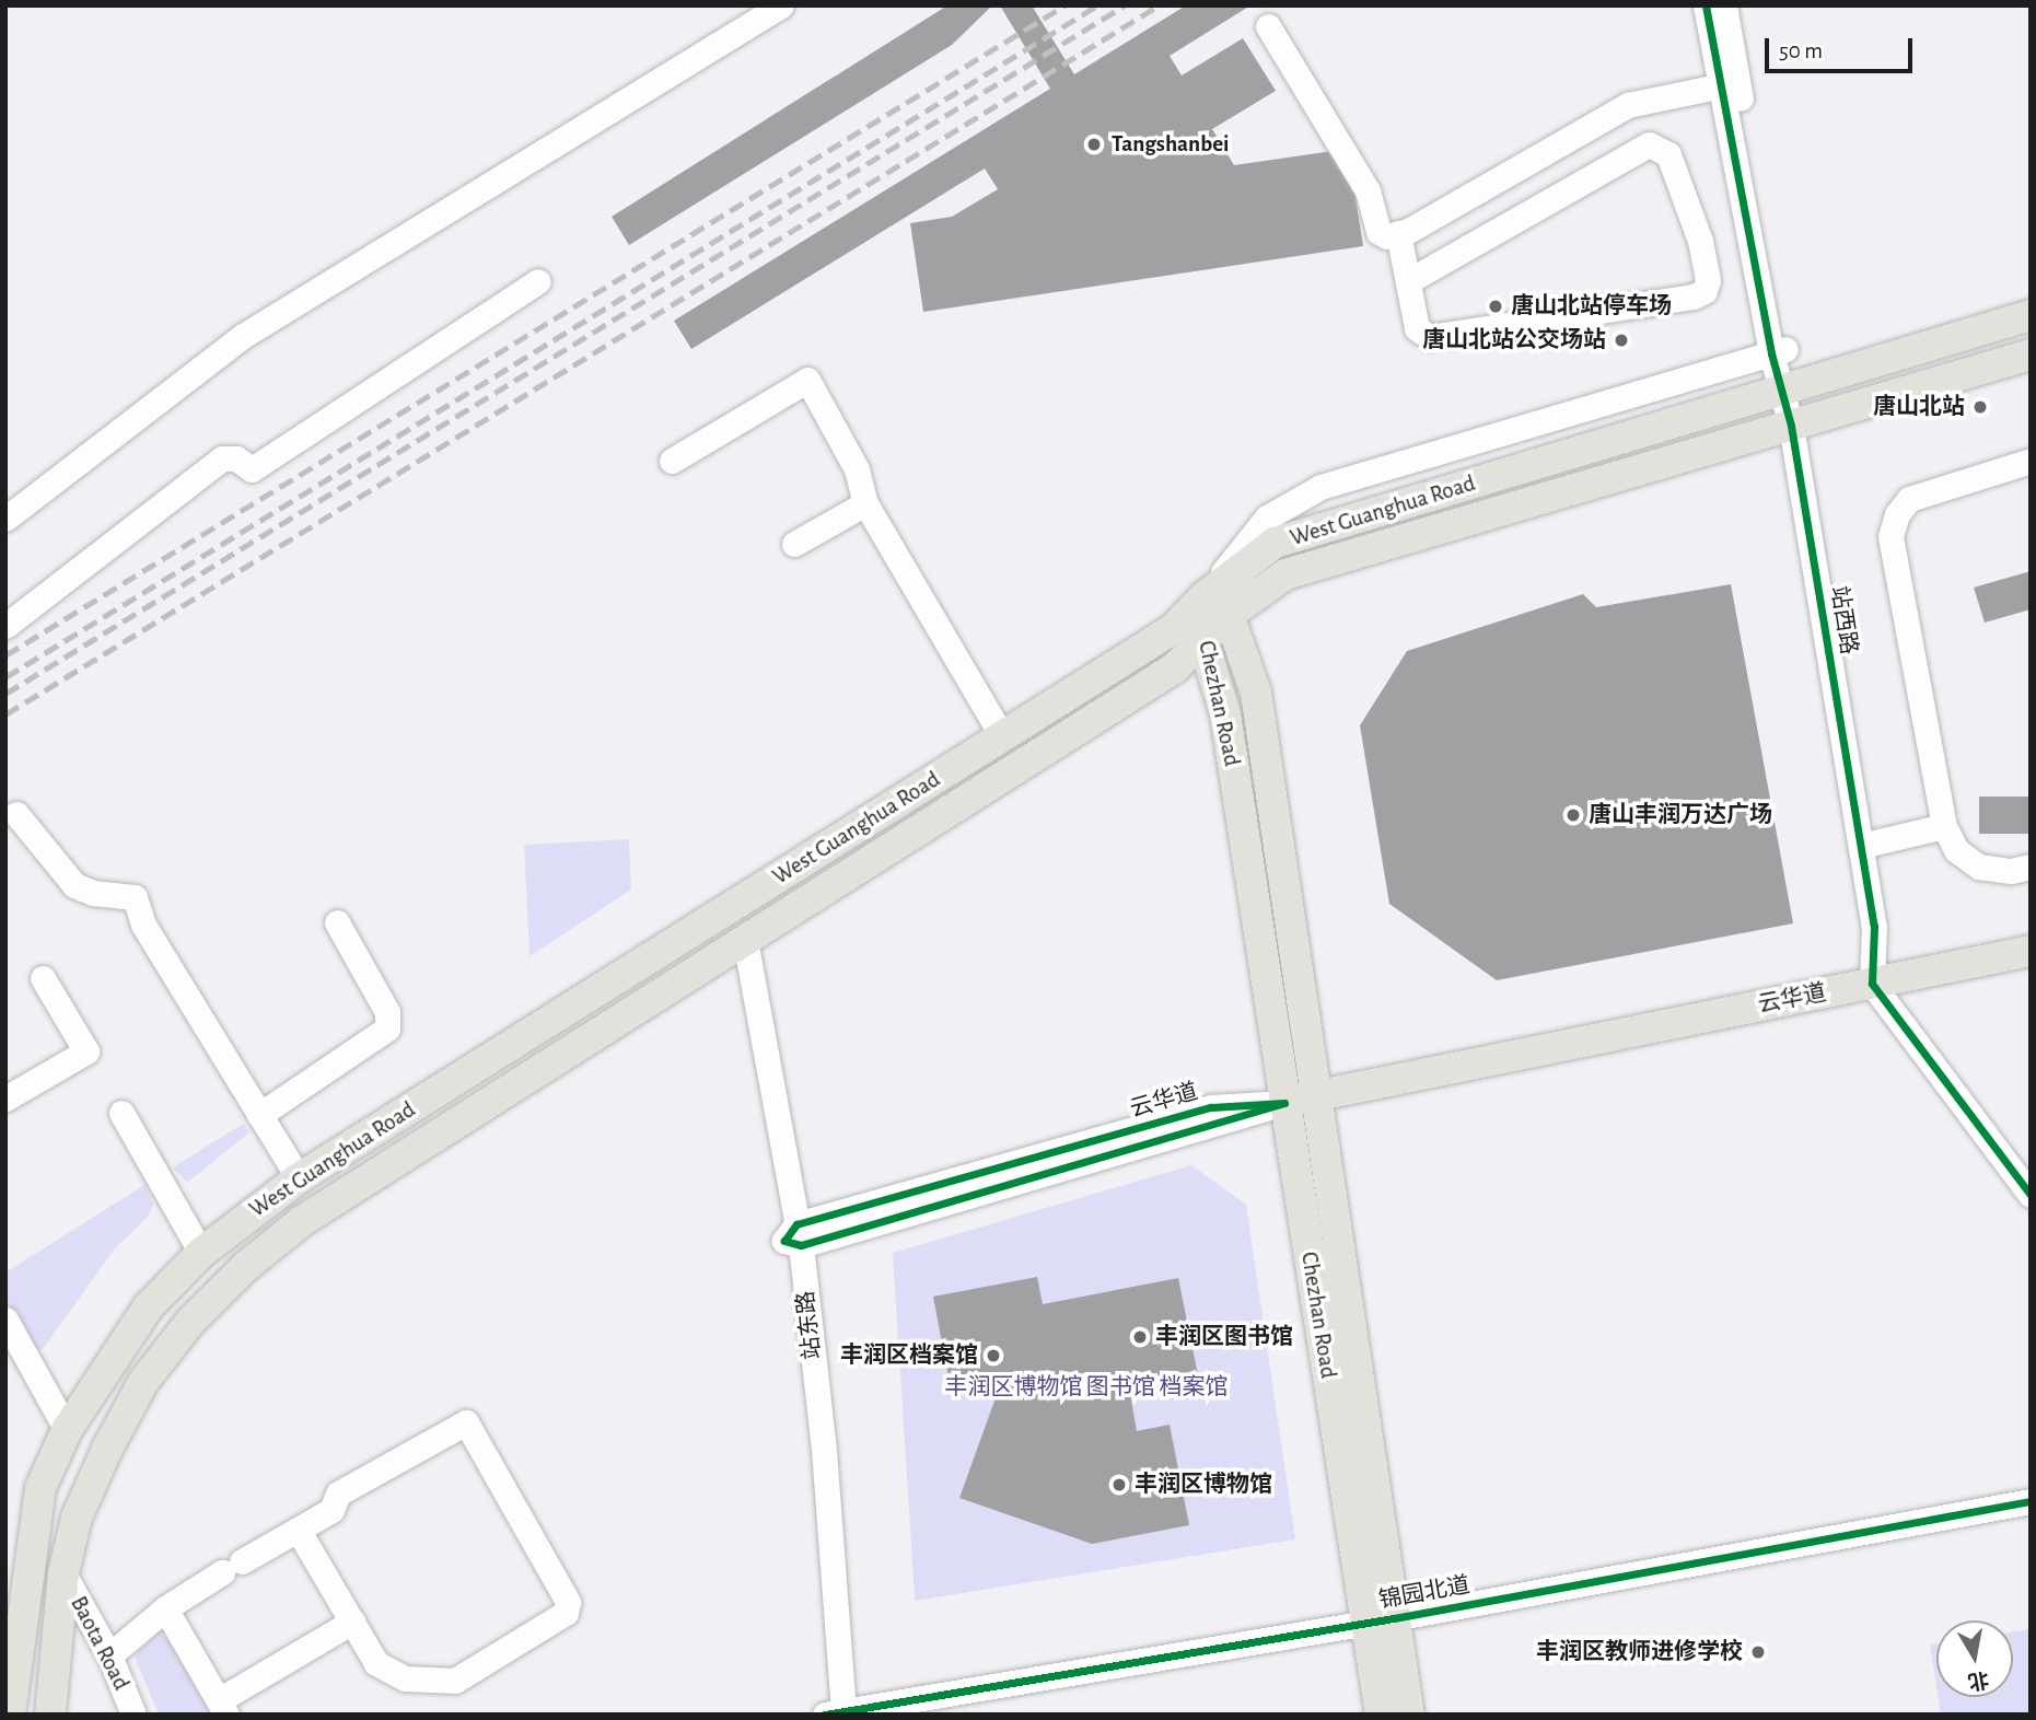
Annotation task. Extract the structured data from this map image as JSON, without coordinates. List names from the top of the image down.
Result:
{
  "streets": {
    "main road": ["West Guanghua Road", "Chezhan Road", "云华道"],
    "street": [
      "站西路",
      "站东路",
      "锦园北道",
      "Baota Road"
    ]
  },
  "crossings": [
    ["West Guanghua Road", "站西路"],
    ["West Guanghua Road", "Chezhan Road"],
    ["West Guanghua Road", "站东路"],
    ["West Guanghua Road", "Baota Road"],
    ["站西路", "云华道"],
    ["Chezhan Road", "云华道"],
    ["Chezhan Road", "锦园北道"],
    ["云华道", "站东路"],
    ["站东路", "锦园北道"]
  ],
  "parks": ["丰润区博物馆 图书馆 档案馆"],
  "places": [
    "Tangshanbei",
    "唐山北站停车场",
    "唐山北站公交场站",
    "唐山北站",
    "唐山丰润万达广场",
    "丰润区图书馆",
    "丰润区档案馆",
    "丰润区博物馆",
    "丰润区教师进修学校"
  ],
  "scale_bar": "50 m",
  "north": "bottom"
}
